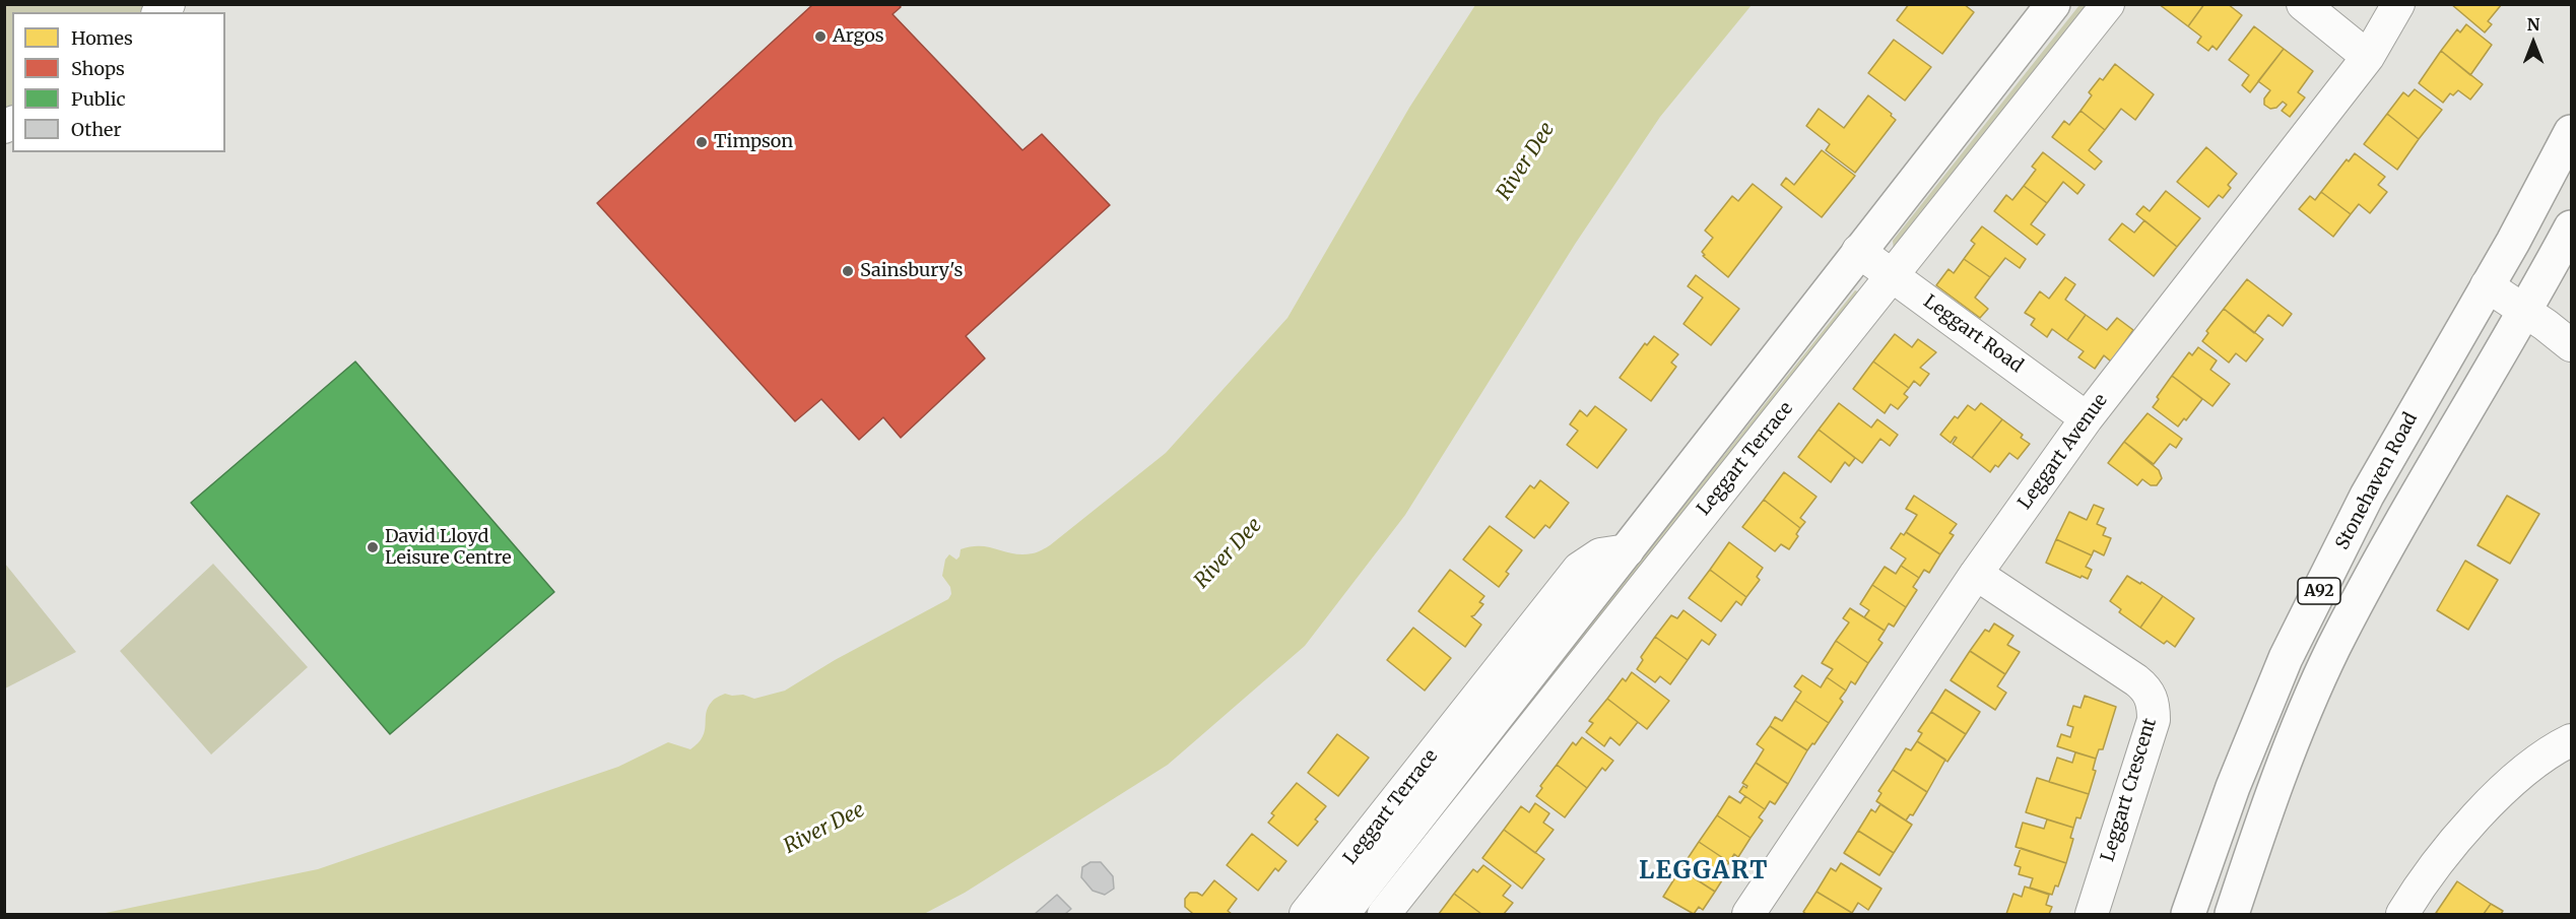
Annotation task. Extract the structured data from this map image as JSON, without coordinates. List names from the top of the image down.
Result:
{
  "streets": {
    "main road": ["Leggart Terrace", "Stonehaven Road", "A92"],
    "street": ["Leggart Road", "Leggart Avenue", "Leggart Crescent"]
  },
  "crossings": [
    ["Leggart Road", "Leggart Avenue"],
    ["Leggart Road", "Leggart Terrace"],
    ["Leggart Avenue", "Leggart Crescent"]
  ],
  "districts": ["LEGGART"],
  "water": ["River Dee"],
  "places": [
    "Argos",
    "Timpson",
    "Sainsbury's",
    "David Lloyd Leisure Centre"
  ],
  "legend": [
    "Homes",
    "Shops",
    "Public",
    "Other"
  ],
  "north": "top"
}
